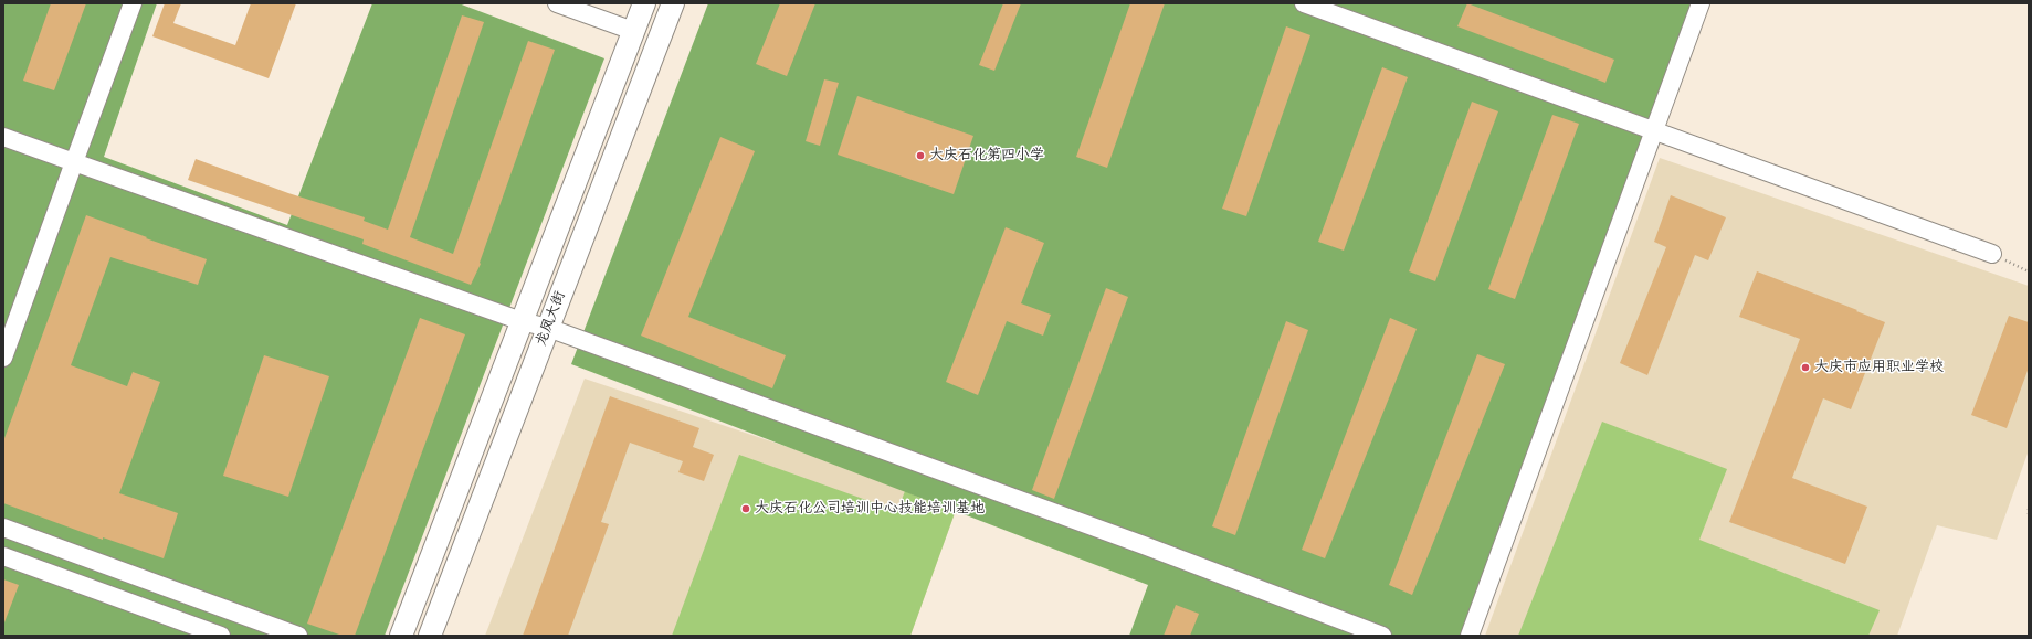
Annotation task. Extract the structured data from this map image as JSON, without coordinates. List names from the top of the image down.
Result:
{
  "streets": {
    "main road": ["龙凤大街"]
  },
  "places": ["大庆石化第四小学", "大庆市应用职业学校", "大庆石化公司培训中心技能培训基地"]
}
